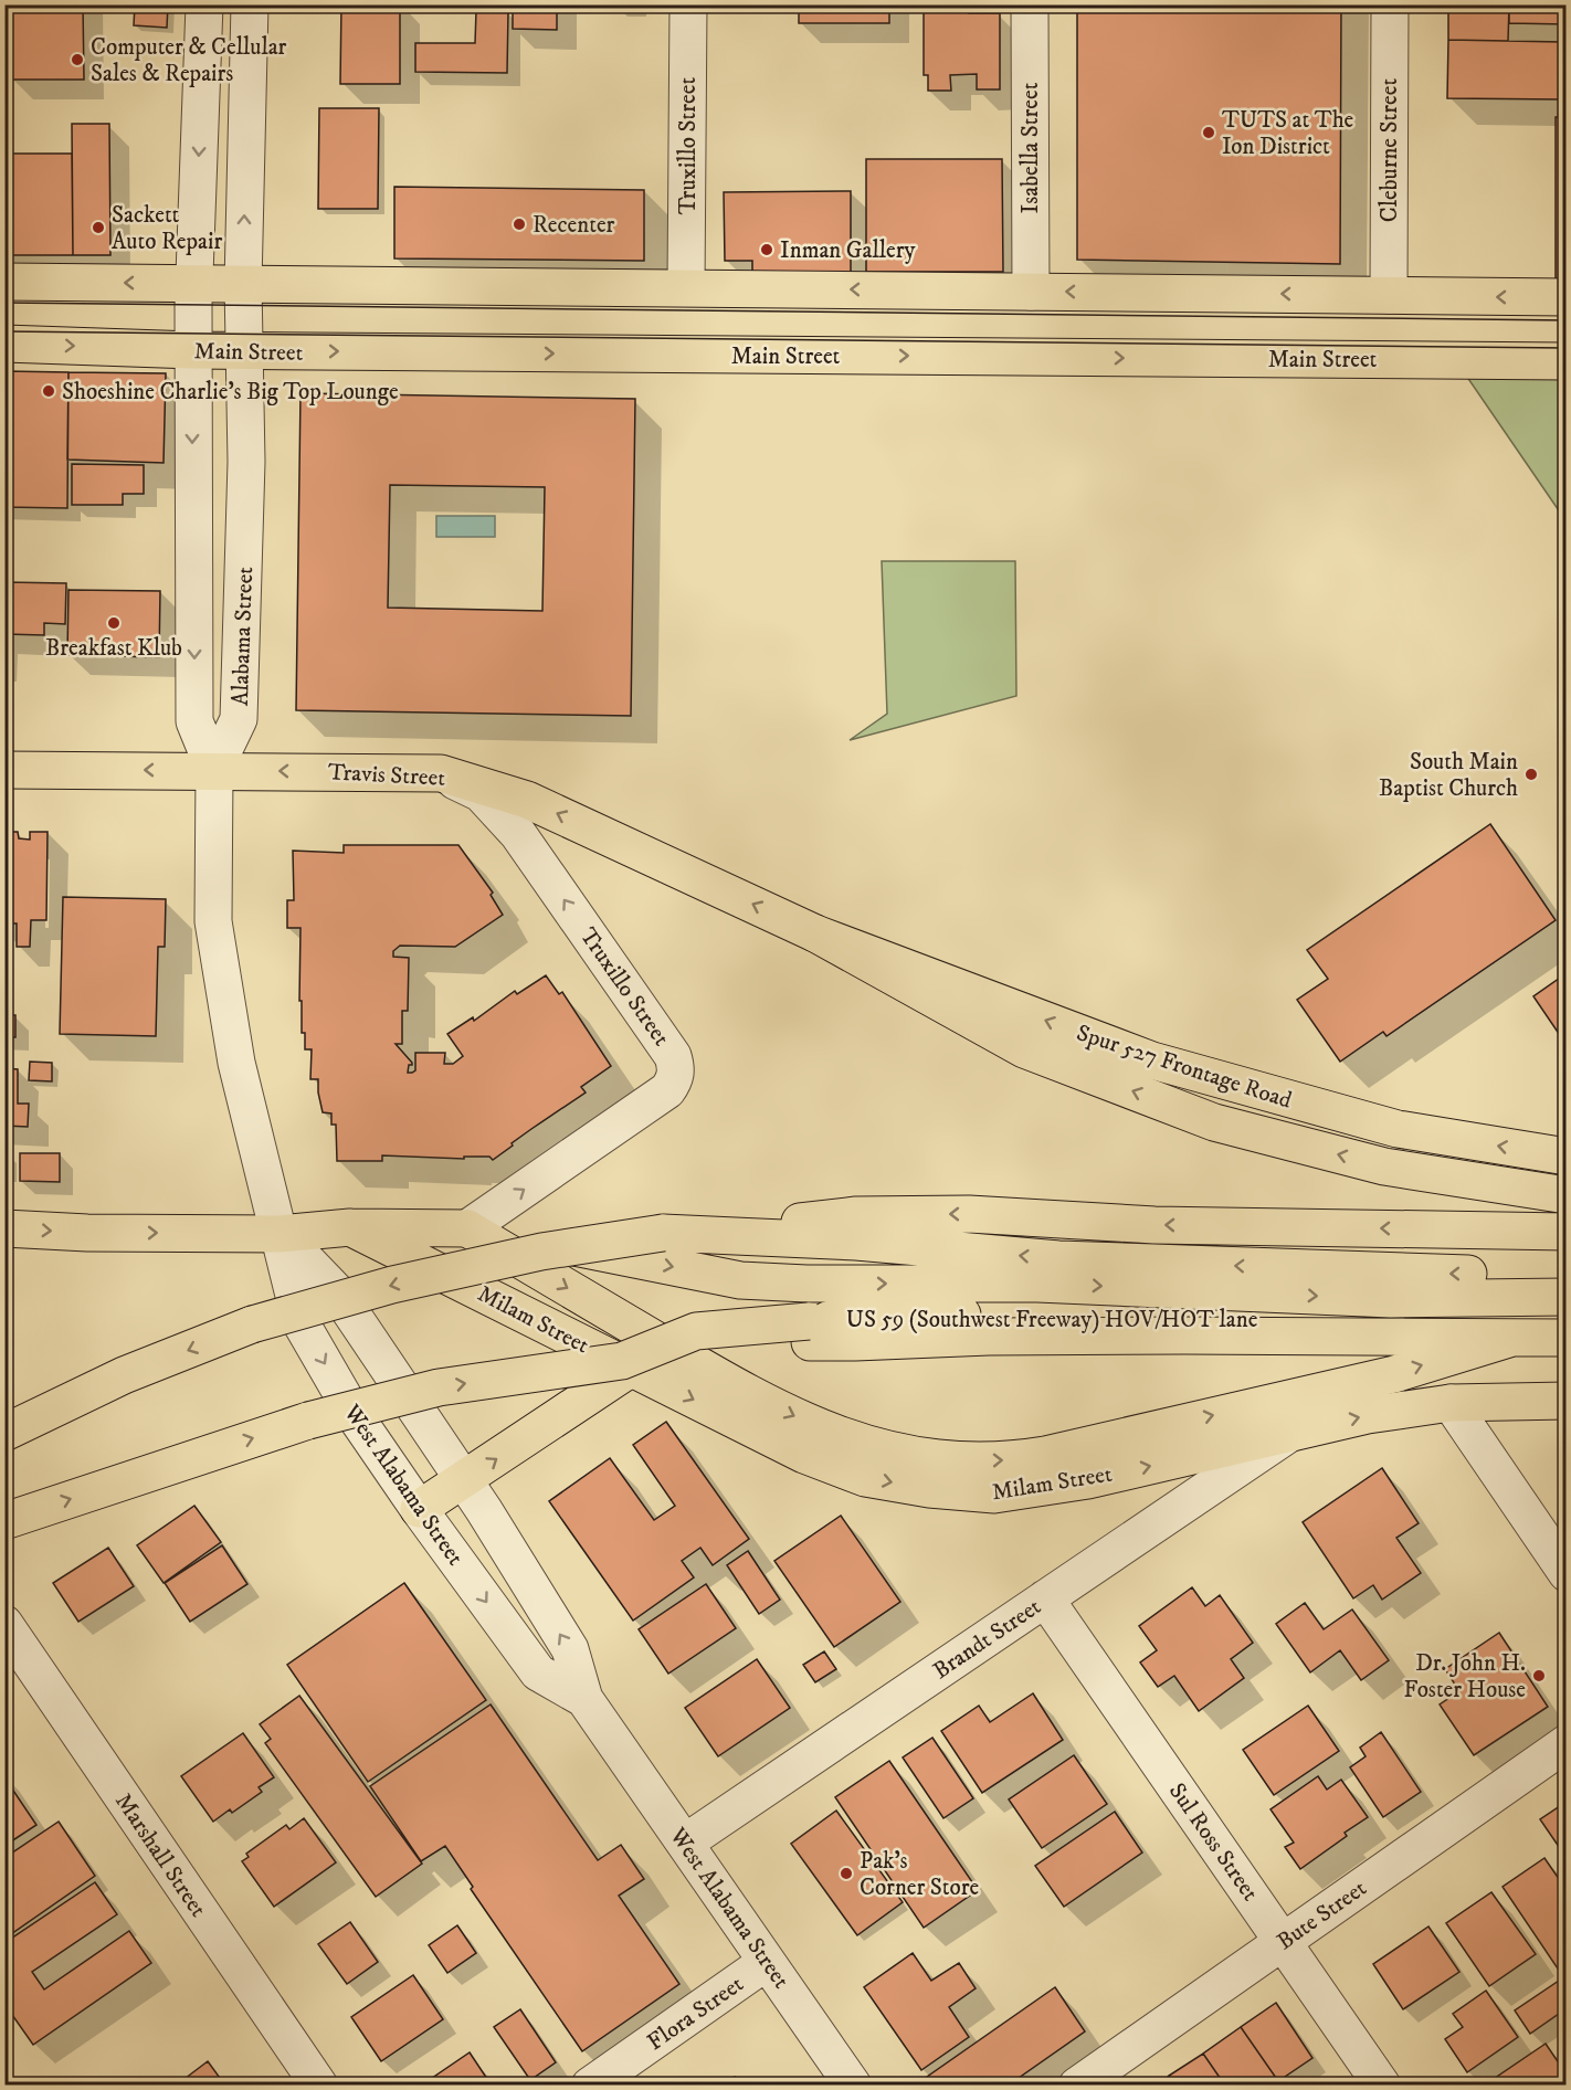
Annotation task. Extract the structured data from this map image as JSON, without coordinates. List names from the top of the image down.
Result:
{
  "streets": {
    "main road": [
      "Main Street",
      "Travis Street",
      "Spur 527 Frontage Road",
      "Milam Street",
      "US 59 (Southwest Freeway) HOV/HOT lane"
    ],
    "street": [
      "Truxillo Street",
      "Isabella Street",
      "Cleburne Street",
      "Alabama Street",
      "West Alabama Street",
      "Brandt Street",
      "Sul Ross Street",
      "Marshall Street",
      "Bute Street",
      "Flora Street"
    ]
  },
  "crossings": [
    ["Truxillo Street", "Travis Street"],
    ["Main Street", "Alabama Street"],
    ["Alabama Street", "Travis Street"],
    ["Alabama Street", "West Alabama Street"],
    ["Travis Street", "Spur 527 Frontage Road"],
    ["Travis Street", "West Alabama Street"],
    ["Milam Street", "US 59 (Southwest Freeway) HOV/HOT lane"],
    ["Milam Street", "Brandt Street"],
    ["West Alabama Street", "Brandt Street"],
    ["West Alabama Street", "Flora Street"],
    ["Brandt Street", "Sul Ross Street"],
    ["Sul Ross Street", "Bute Street"]
  ],
  "one_way": ["Travis Street"],
  "places": [
    "Computer & Cellular Sales & Repairs",
    "TUTS at The Ion District",
    "Recenter",
    "Sackett Auto Repair",
    "Inman Gallery",
    "Shoeshine Charlie's Big Top Lounge",
    "Breakfast Klub",
    "South Main Baptist Church",
    "Dr. John H. Foster House",
    "Pak's Corner Store"
  ]
}
